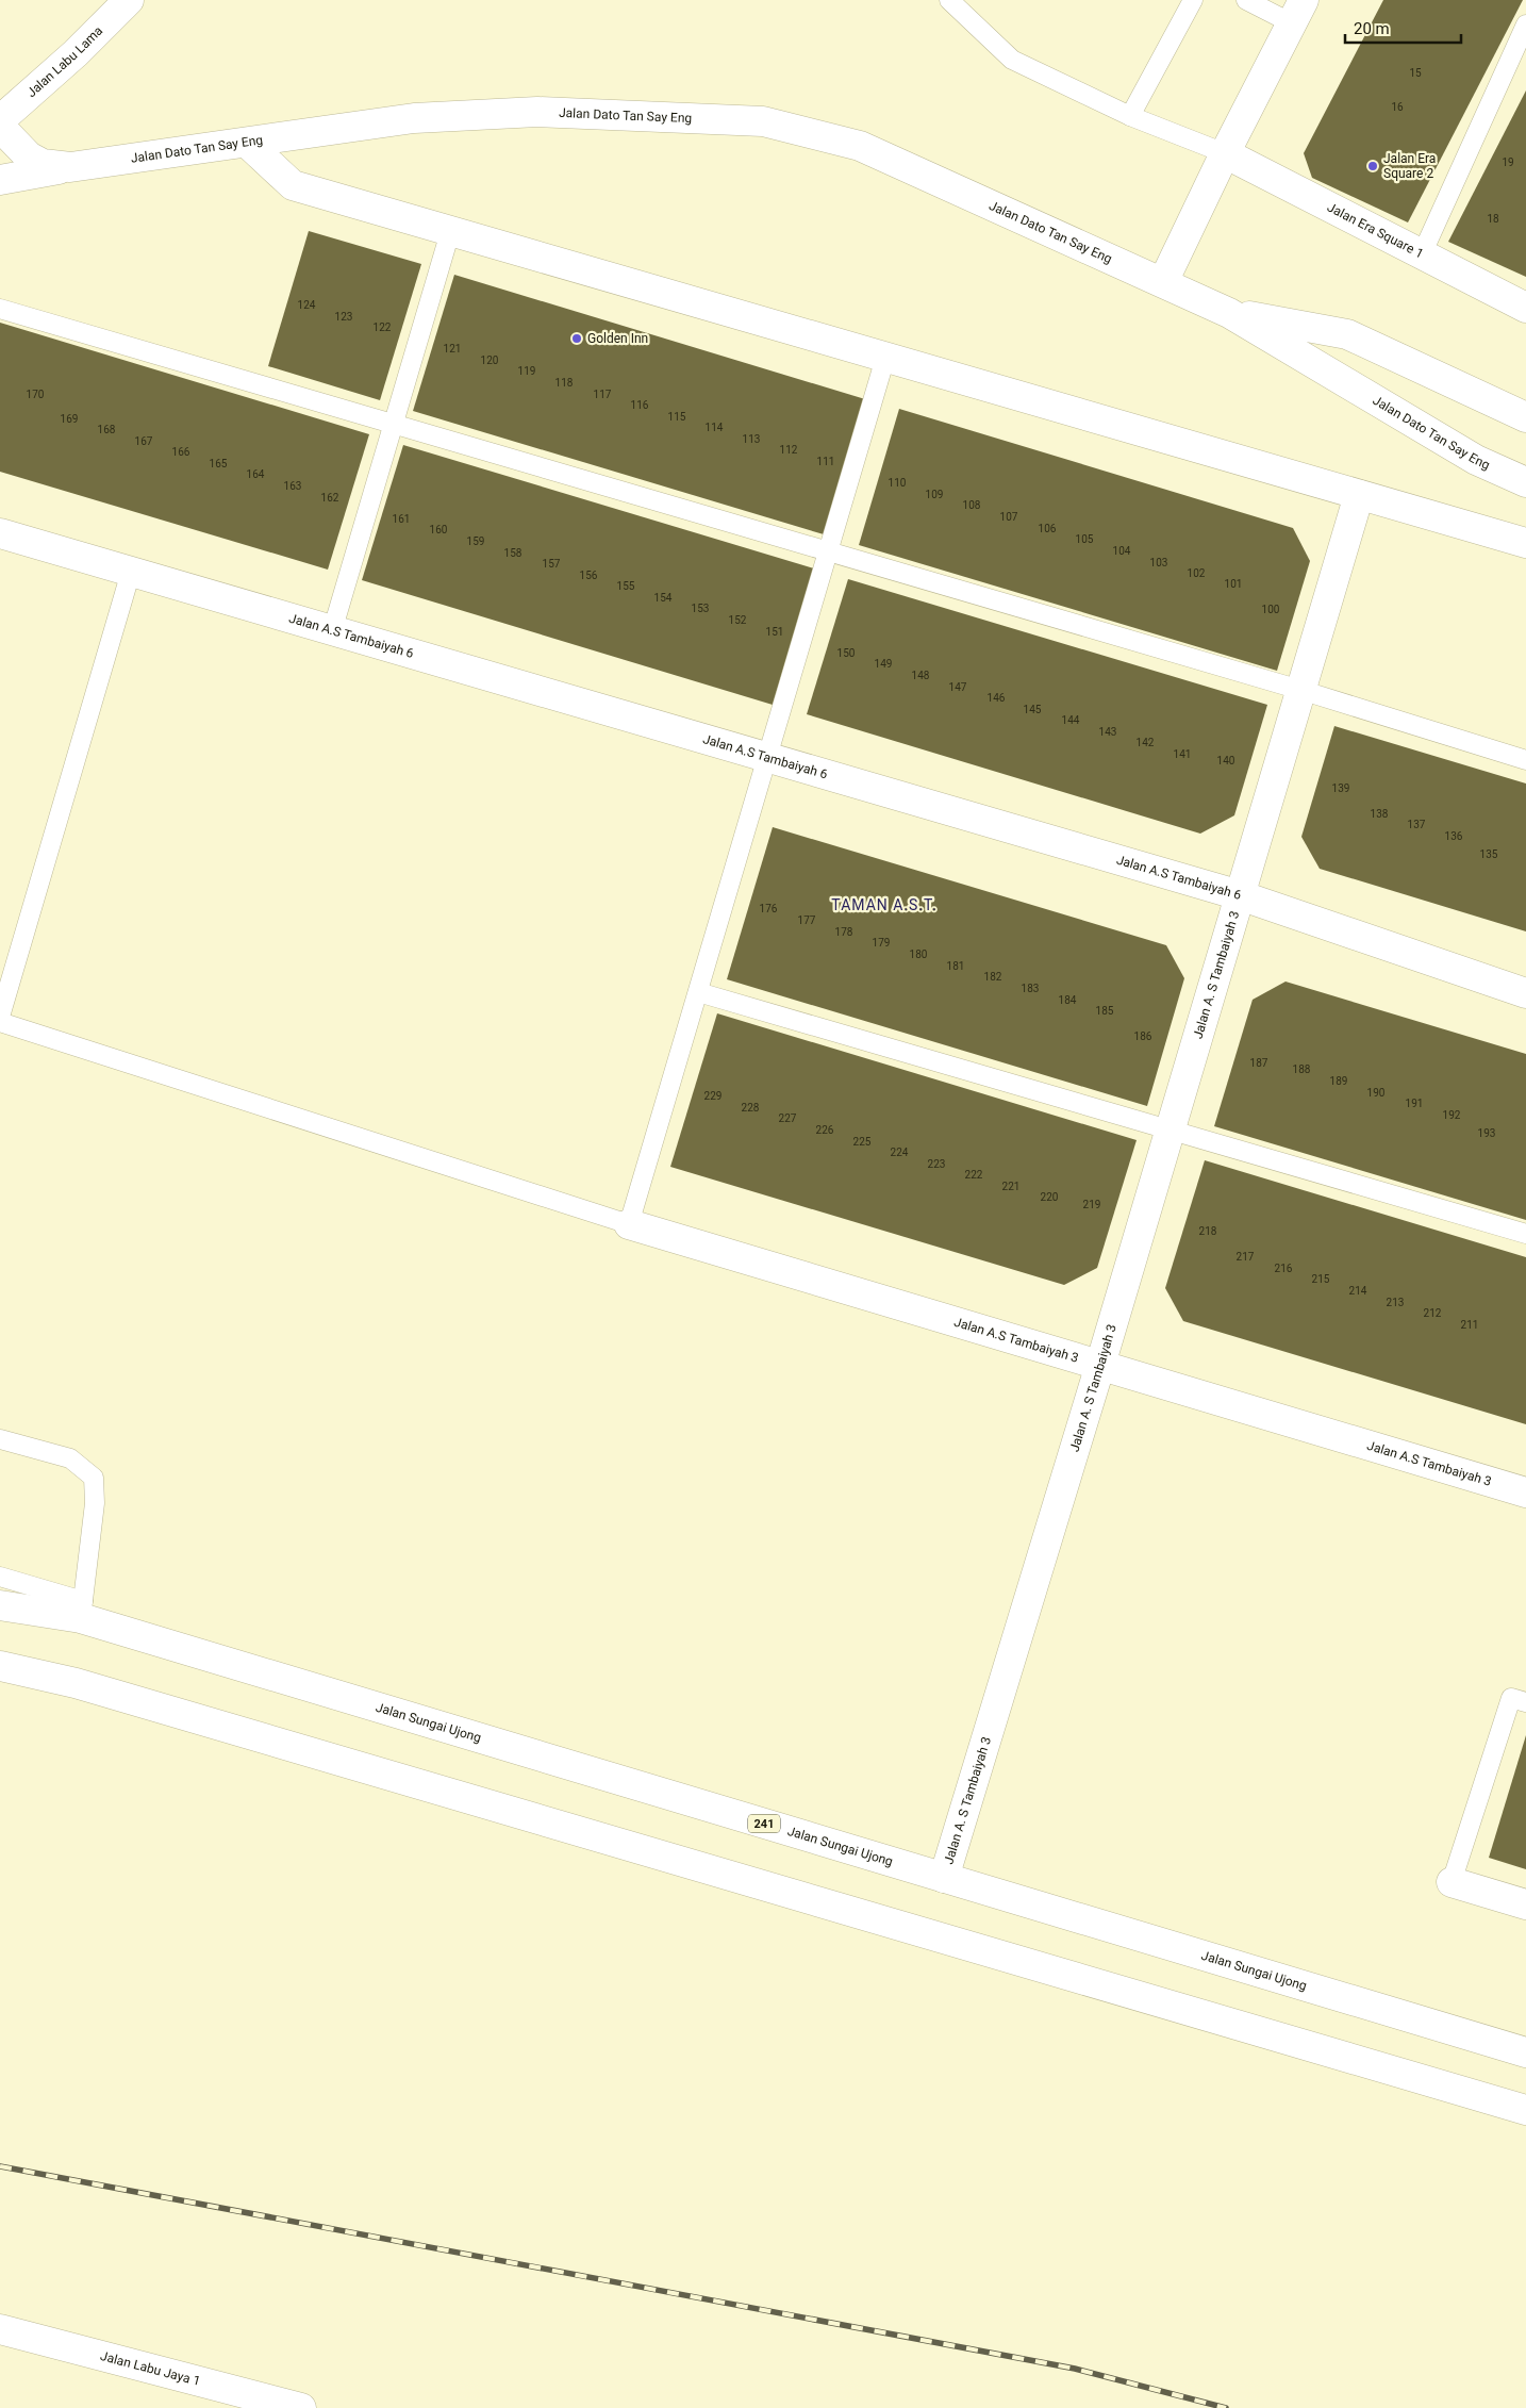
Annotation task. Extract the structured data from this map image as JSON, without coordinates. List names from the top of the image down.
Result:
{
  "streets": {
    "main road": [
      "Jalan Labu Lama",
      "Jalan Dato Tan Say Eng",
      "Jalan Era Square 1",
      "Jalan A.S Tambaiyah 6",
      "Jalan A. S Tambaiyah 3",
      "Jalan A.S Tambaiyah 3",
      "Jalan Sungai Ujong",
      "241",
      "Jalan Labu Jaya 1"
    ]
  },
  "crossings": [
    ["Jalan A.S Tambaiyah 6", "Jalan A. S Tambaiyah 3"],
    ["Jalan A. S Tambaiyah 3", "Jalan A.S Tambaiyah 3"],
    ["Jalan A. S Tambaiyah 3", "Jalan Sungai Ujong"]
  ],
  "districts": ["TAMAN A.S.T."],
  "places": ["Jalan Era Square 2", "Golden Inn"],
  "house_numbers": [
    "15",
    "16",
    "19",
    "18",
    "124",
    "123",
    "122",
    "121",
    "120",
    "119",
    "118",
    "170",
    "117",
    "116",
    "115",
    "169",
    "114",
    "168",
    "113",
    "167",
    "112",
    "166",
    "111",
    "165",
    "164",
    "110",
    "163",
    "109",
    "162",
    "108",
    "107",
    "161",
    "106",
    "160",
    "105",
    "159",
    "104",
    "158",
    "103",
    "157",
    "102",
    "156",
    "101",
    "155",
    "154",
    "153",
    "100",
    "152",
    "151",
    "150",
    "149",
    "148",
    "147",
    "146",
    "145",
    "144",
    "143",
    "142",
    "141",
    "140",
    "139",
    "138",
    "137",
    "136",
    "135",
    "176",
    "177",
    "178",
    "179",
    "180",
    "181",
    "182",
    "183",
    "184",
    "185",
    "186",
    "187",
    "188",
    "189",
    "190",
    "229",
    "191",
    "228",
    "192",
    "227",
    "226",
    "193",
    "225",
    "224",
    "223",
    "222",
    "221",
    "220",
    "219",
    "218",
    "217",
    "216",
    "215",
    "214",
    "213",
    "212",
    "211"
  ],
  "scale_bar": "20 m"
}
